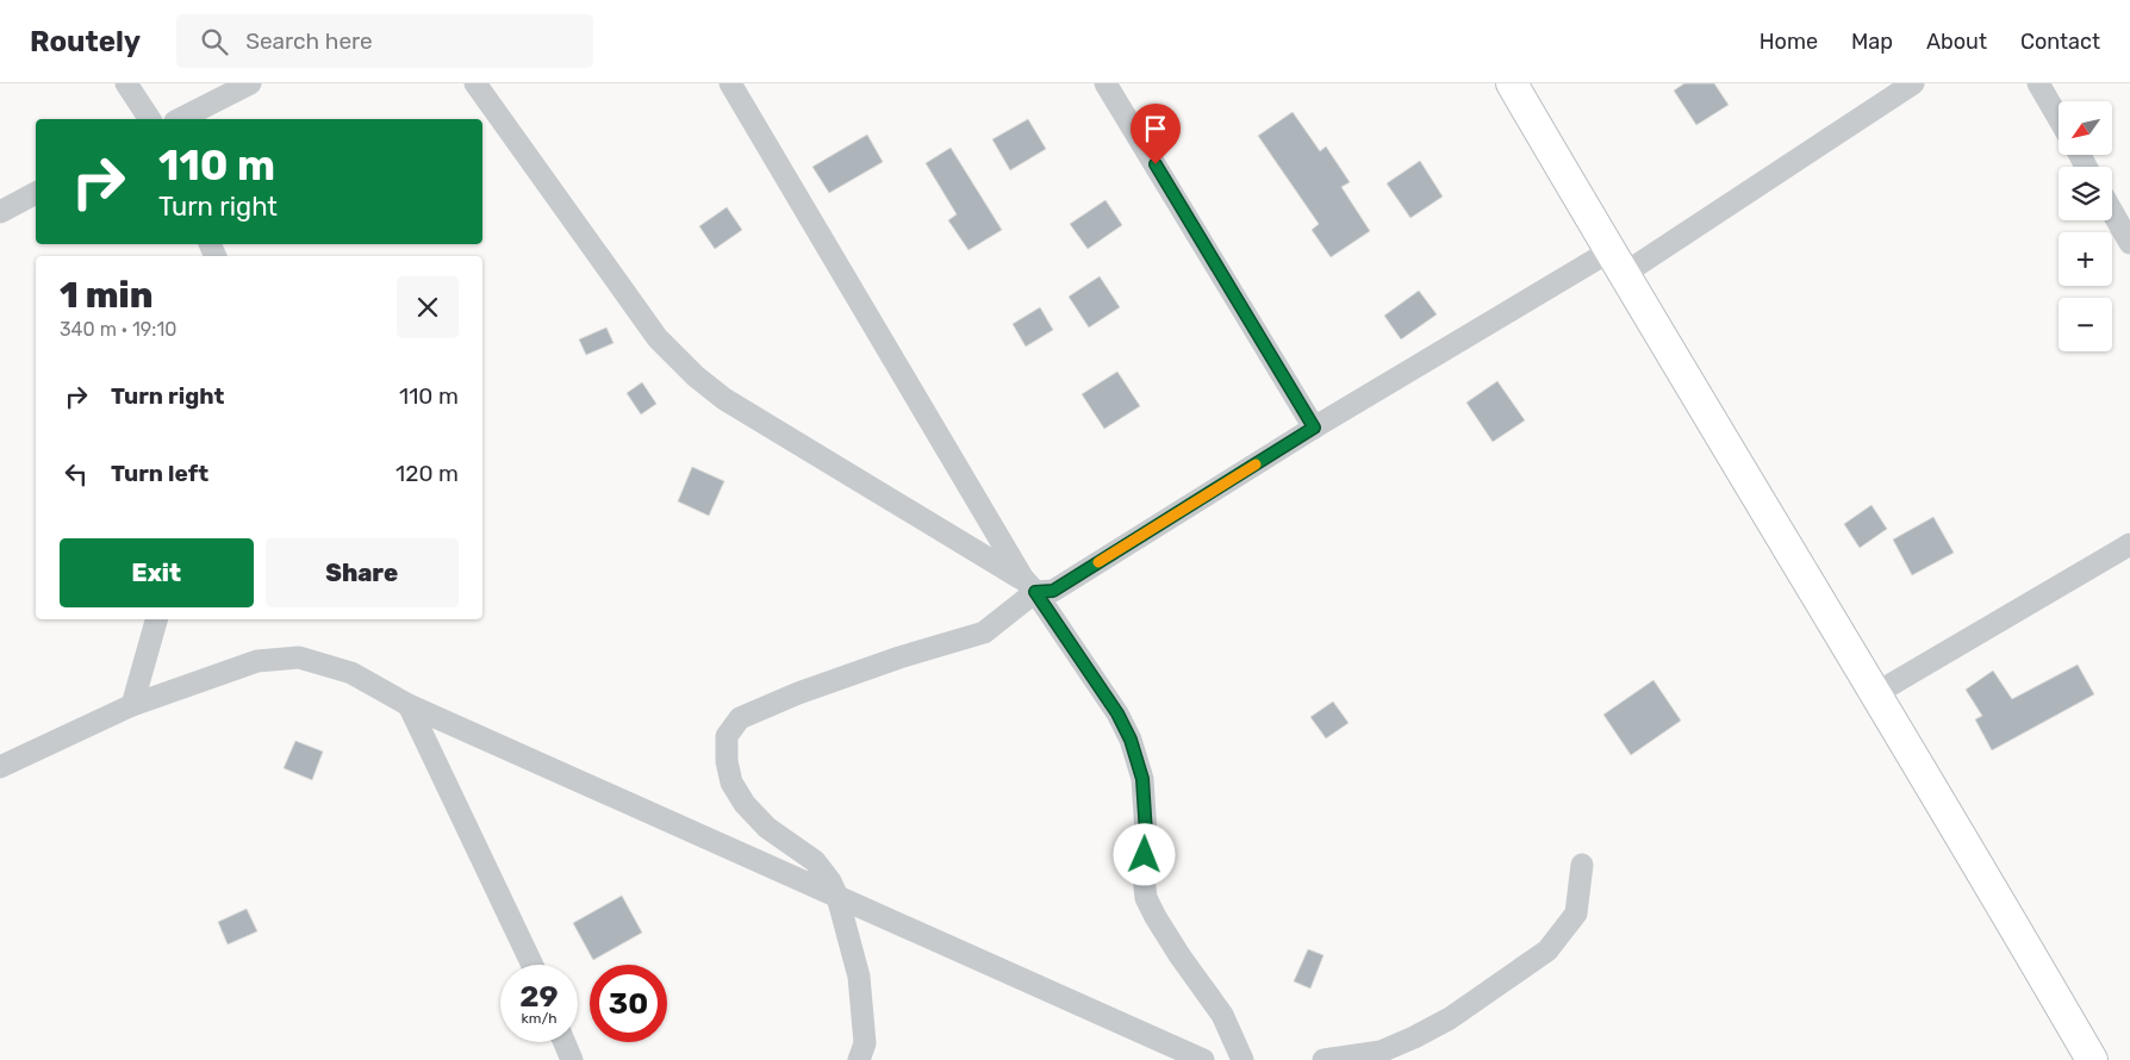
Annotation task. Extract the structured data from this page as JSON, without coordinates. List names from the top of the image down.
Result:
{
  "north": "bottom left",
  "page": {
    "header": "Routely",
    "search": "Search here",
    "nav": [
      "Home",
      "Map",
      "About",
      "Contact"
    ],
    "map_buttons": ["+", "−"],
    "turn": ["110 m", "Turn right"],
    "heading": ["1 min", "340 m · 19:10"],
    "list": [
      {
        "name": "Turn right",
        "value": "110 m"
      },
      {
        "name": "Turn left",
        "value": "120 m"
      }
    ],
    "buttons": ["Exit", "Share"],
    "speed": "29 km/h",
    "limit": "30"
  }
}
